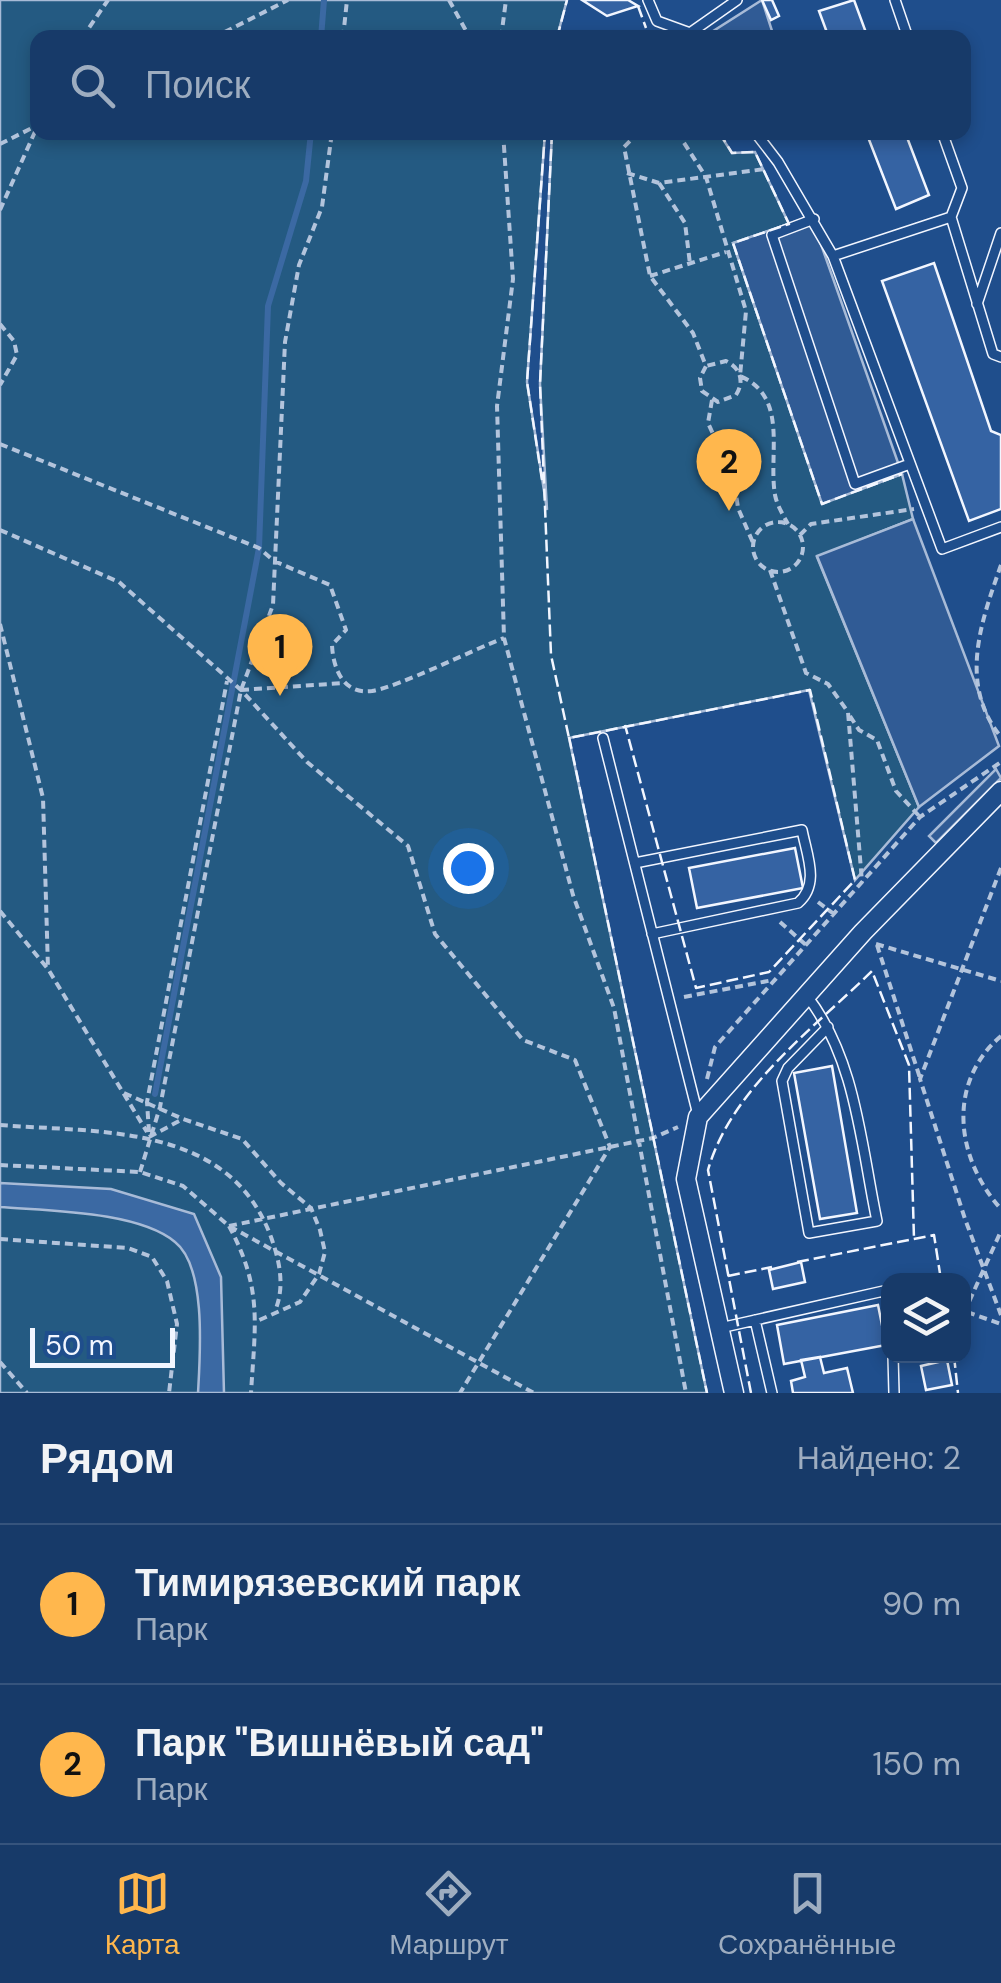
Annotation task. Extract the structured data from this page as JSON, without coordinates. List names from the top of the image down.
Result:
{
  "scale_bar": "50 m",
  "page": {
    "search": "Поиск",
    "pins": ["2", "1"],
    "scale": "50 m",
    "heading": ["Рядом", "Найдено: 2"],
    "list": [
      {
        "mark": "1",
        "name": "Тимирязевский парк",
        "note": "Парк",
        "value": "90 m"
      },
      {
        "mark": "2",
        "name": "Парк \"Вишнёвый сад\"",
        "note": "Парк",
        "value": "150 m"
      }
    ],
    "nav": ["Карта", "Маршрут", "Сохранённые"]
  }
}
